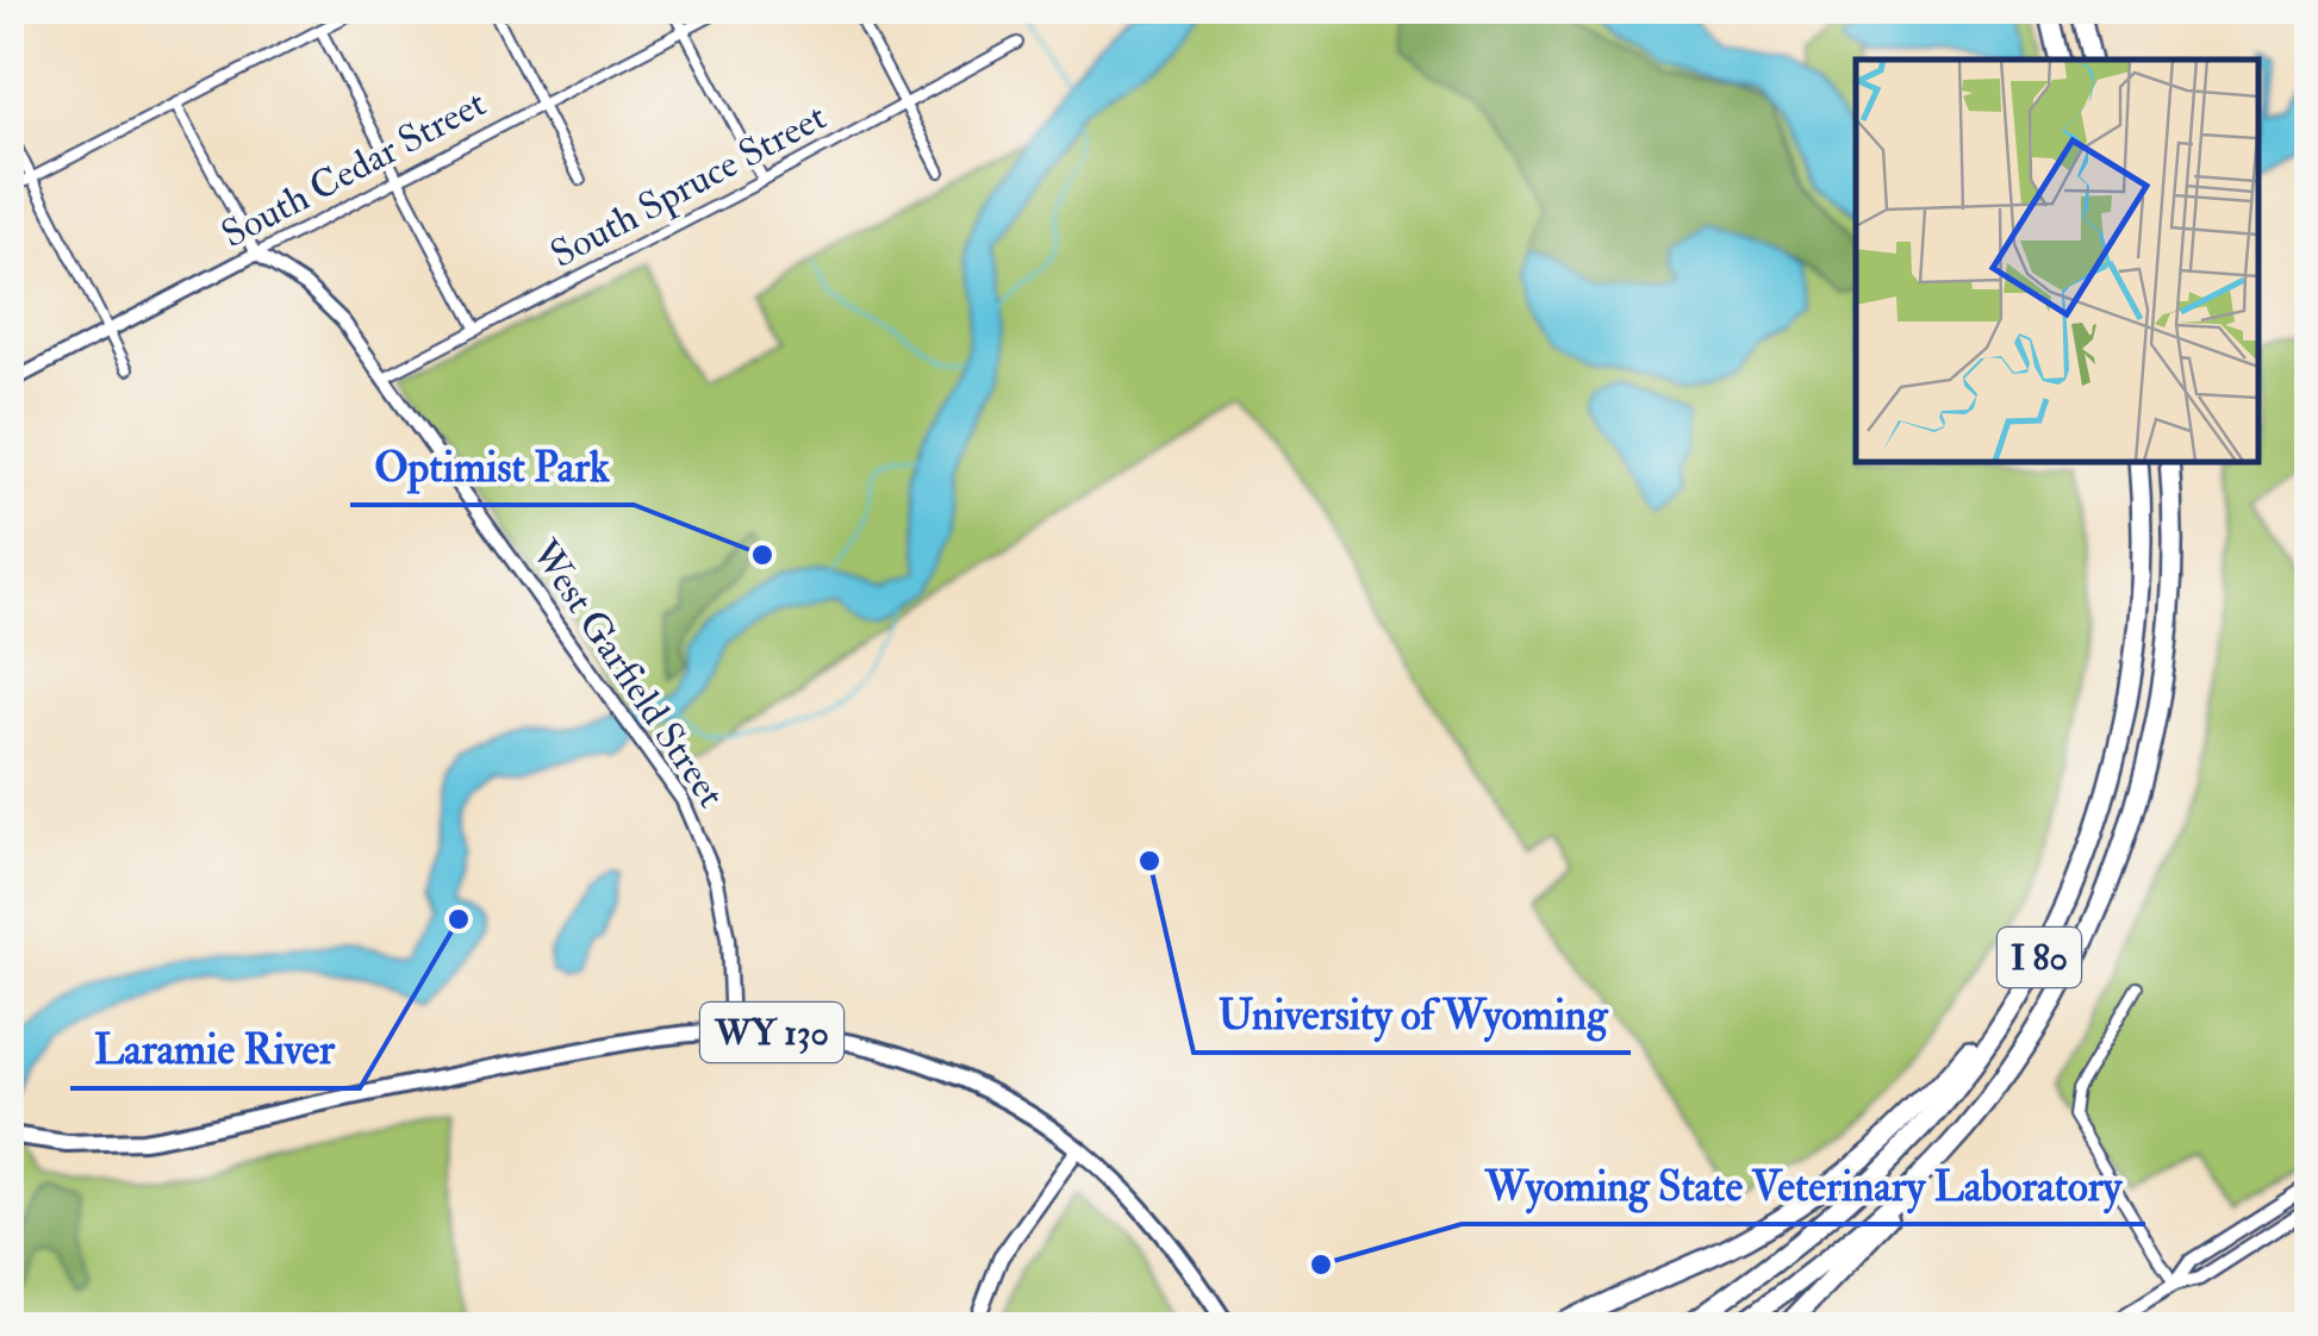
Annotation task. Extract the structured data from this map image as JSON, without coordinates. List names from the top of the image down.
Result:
{
  "streets": {
    "highway": ["I 80"],
    "main road": ["WY 130"],
    "street": ["South Cedar Street", "South Spruce Street", "West Garfield Street"]
  },
  "crossings": [
    ["South Cedar Street", "West Garfield Street"],
    ["South Spruce Street", "West Garfield Street"],
    ["West Garfield Street", "WY 130"]
  ],
  "places": [
    "Optimist Park",
    "University of Wyoming",
    "Laramie River",
    "Wyoming State Veterinary Laboratory"
  ]
}
